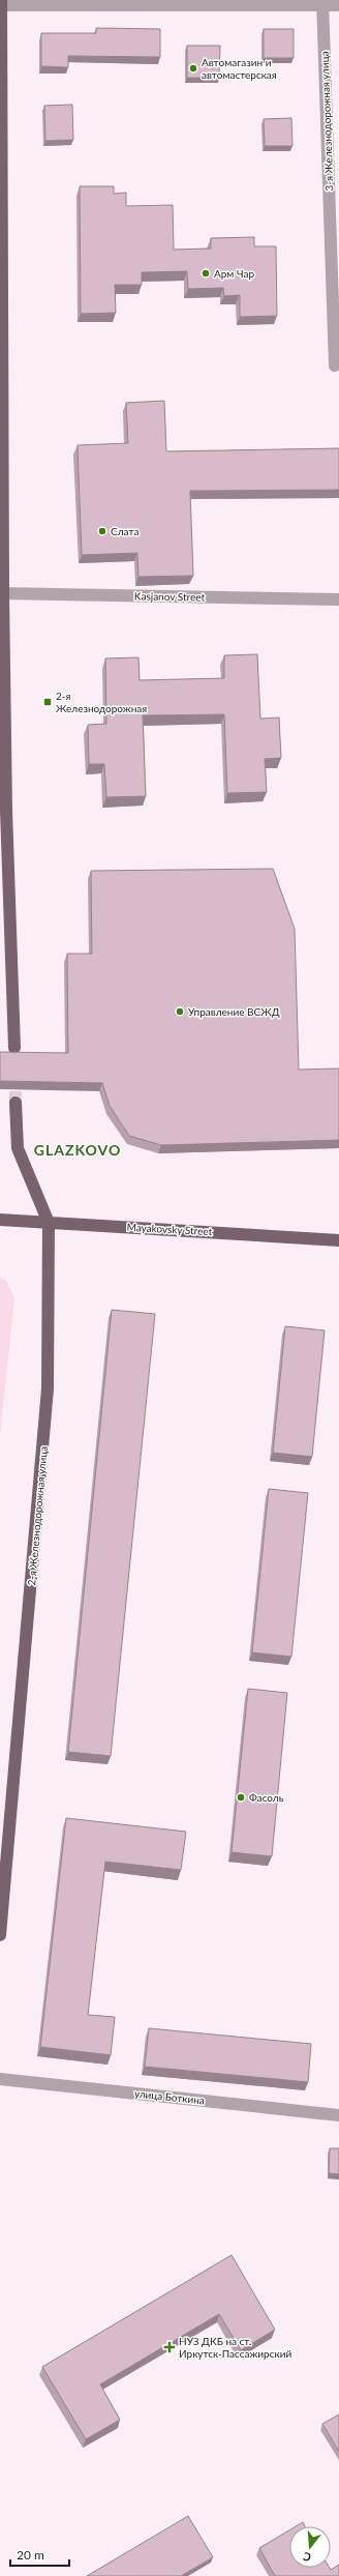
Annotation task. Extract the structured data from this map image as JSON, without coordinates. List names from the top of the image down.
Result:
{
  "streets": {
    "main road": ["Mayakovsky Street", "2-я Железнодорожная улица"],
    "street": ["3-я Железнодорожная улица", "Kasjanov Street", "улица Боткина"]
  },
  "crossings": [
    ["Mayakovsky Street", "2-я Железнодорожная улица"]
  ],
  "districts": ["GLAZKOVO"],
  "places": {
    "other": [
      "Автомагазин и автомастерская",
      "Арм Чар",
      "Слата",
      "Управление ВСЖД",
      "Фасоль"
    ],
    "transit": ["2-я Железнодорожная"],
    "health": ["НУЗ ДКБ на ст. Иркутск-Пассажирский"]
  },
  "scale_bar": "20 m",
  "north": "bottom"
}
